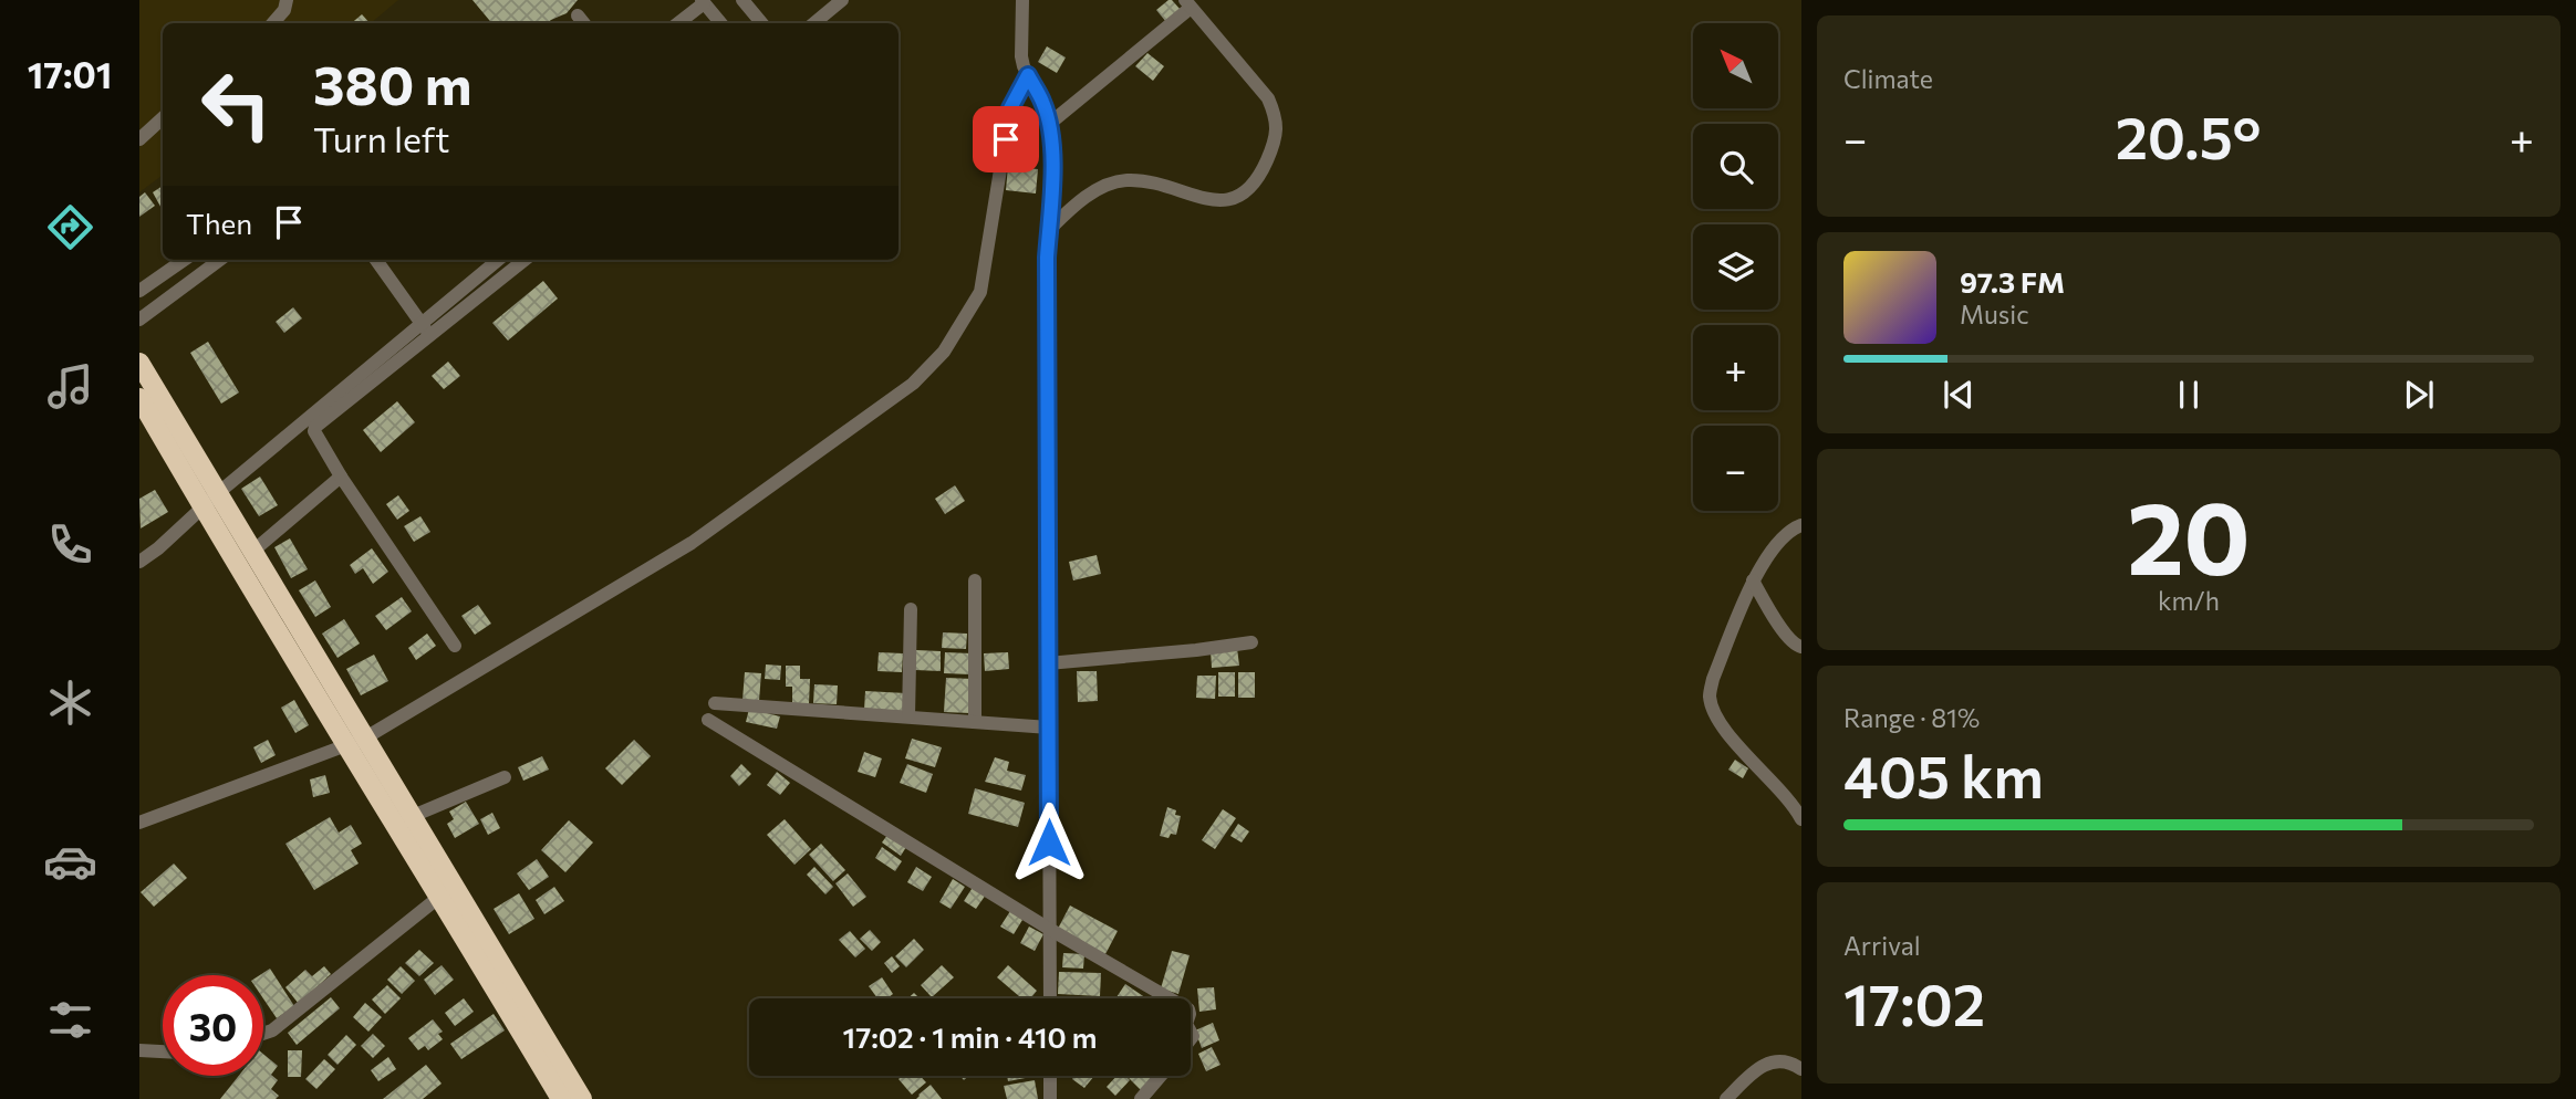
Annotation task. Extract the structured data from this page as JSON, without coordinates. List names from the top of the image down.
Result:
{
  "north": "top left",
  "page": {
    "tabs": "17:01",
    "tile": [
      "Climate",
      ["20", "km/h"],
      ["Range · 81%", "405 km"],
      ["Arrival", "17:02"]
    ],
    "map_buttons": ["+", "−"],
    "turn": ["380 m", "Turn left"],
    "heat": ["−", "20.5°", "+"],
    "then": "Then",
    "song": ["97.3 FM", "Music"],
    "limit": "30",
    "trip": "17:02 · 1 min · 410 m"
  }
}
